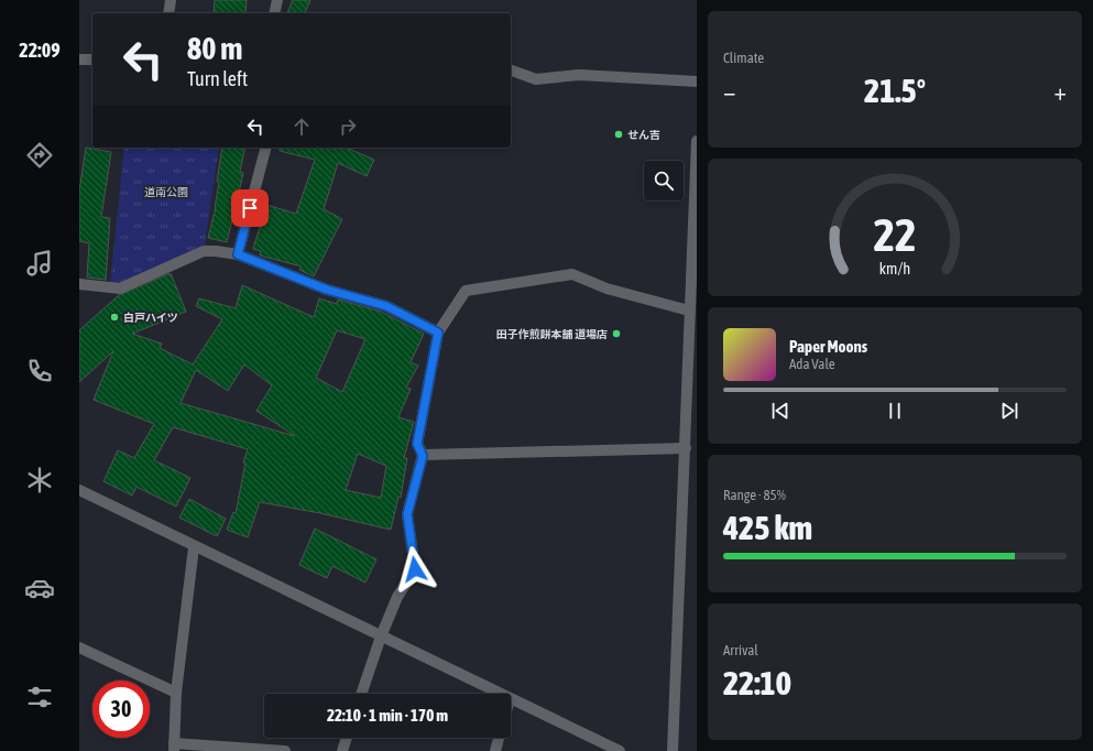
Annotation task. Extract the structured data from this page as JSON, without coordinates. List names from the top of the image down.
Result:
{
  "parks": ["道南公園"],
  "places": ["せん吉", "白戸ハイツ", "田子作煎餅本舗 道場店"],
  "page": {
    "tabs": "22:09",
    "tile": [
      "Climate",
      ["Range · 85%", "425 km"],
      ["Arrival", "22:10"]
    ],
    "turn": ["80 m", "Turn left"],
    "heat": ["−", "21.5°", "+"],
    "song": ["Paper Moons", "Ada Vale"],
    "limit": "30",
    "trip": "22:10 · 1 min · 170 m",
    "gauge": ["22", "km/h"]
  }
}
